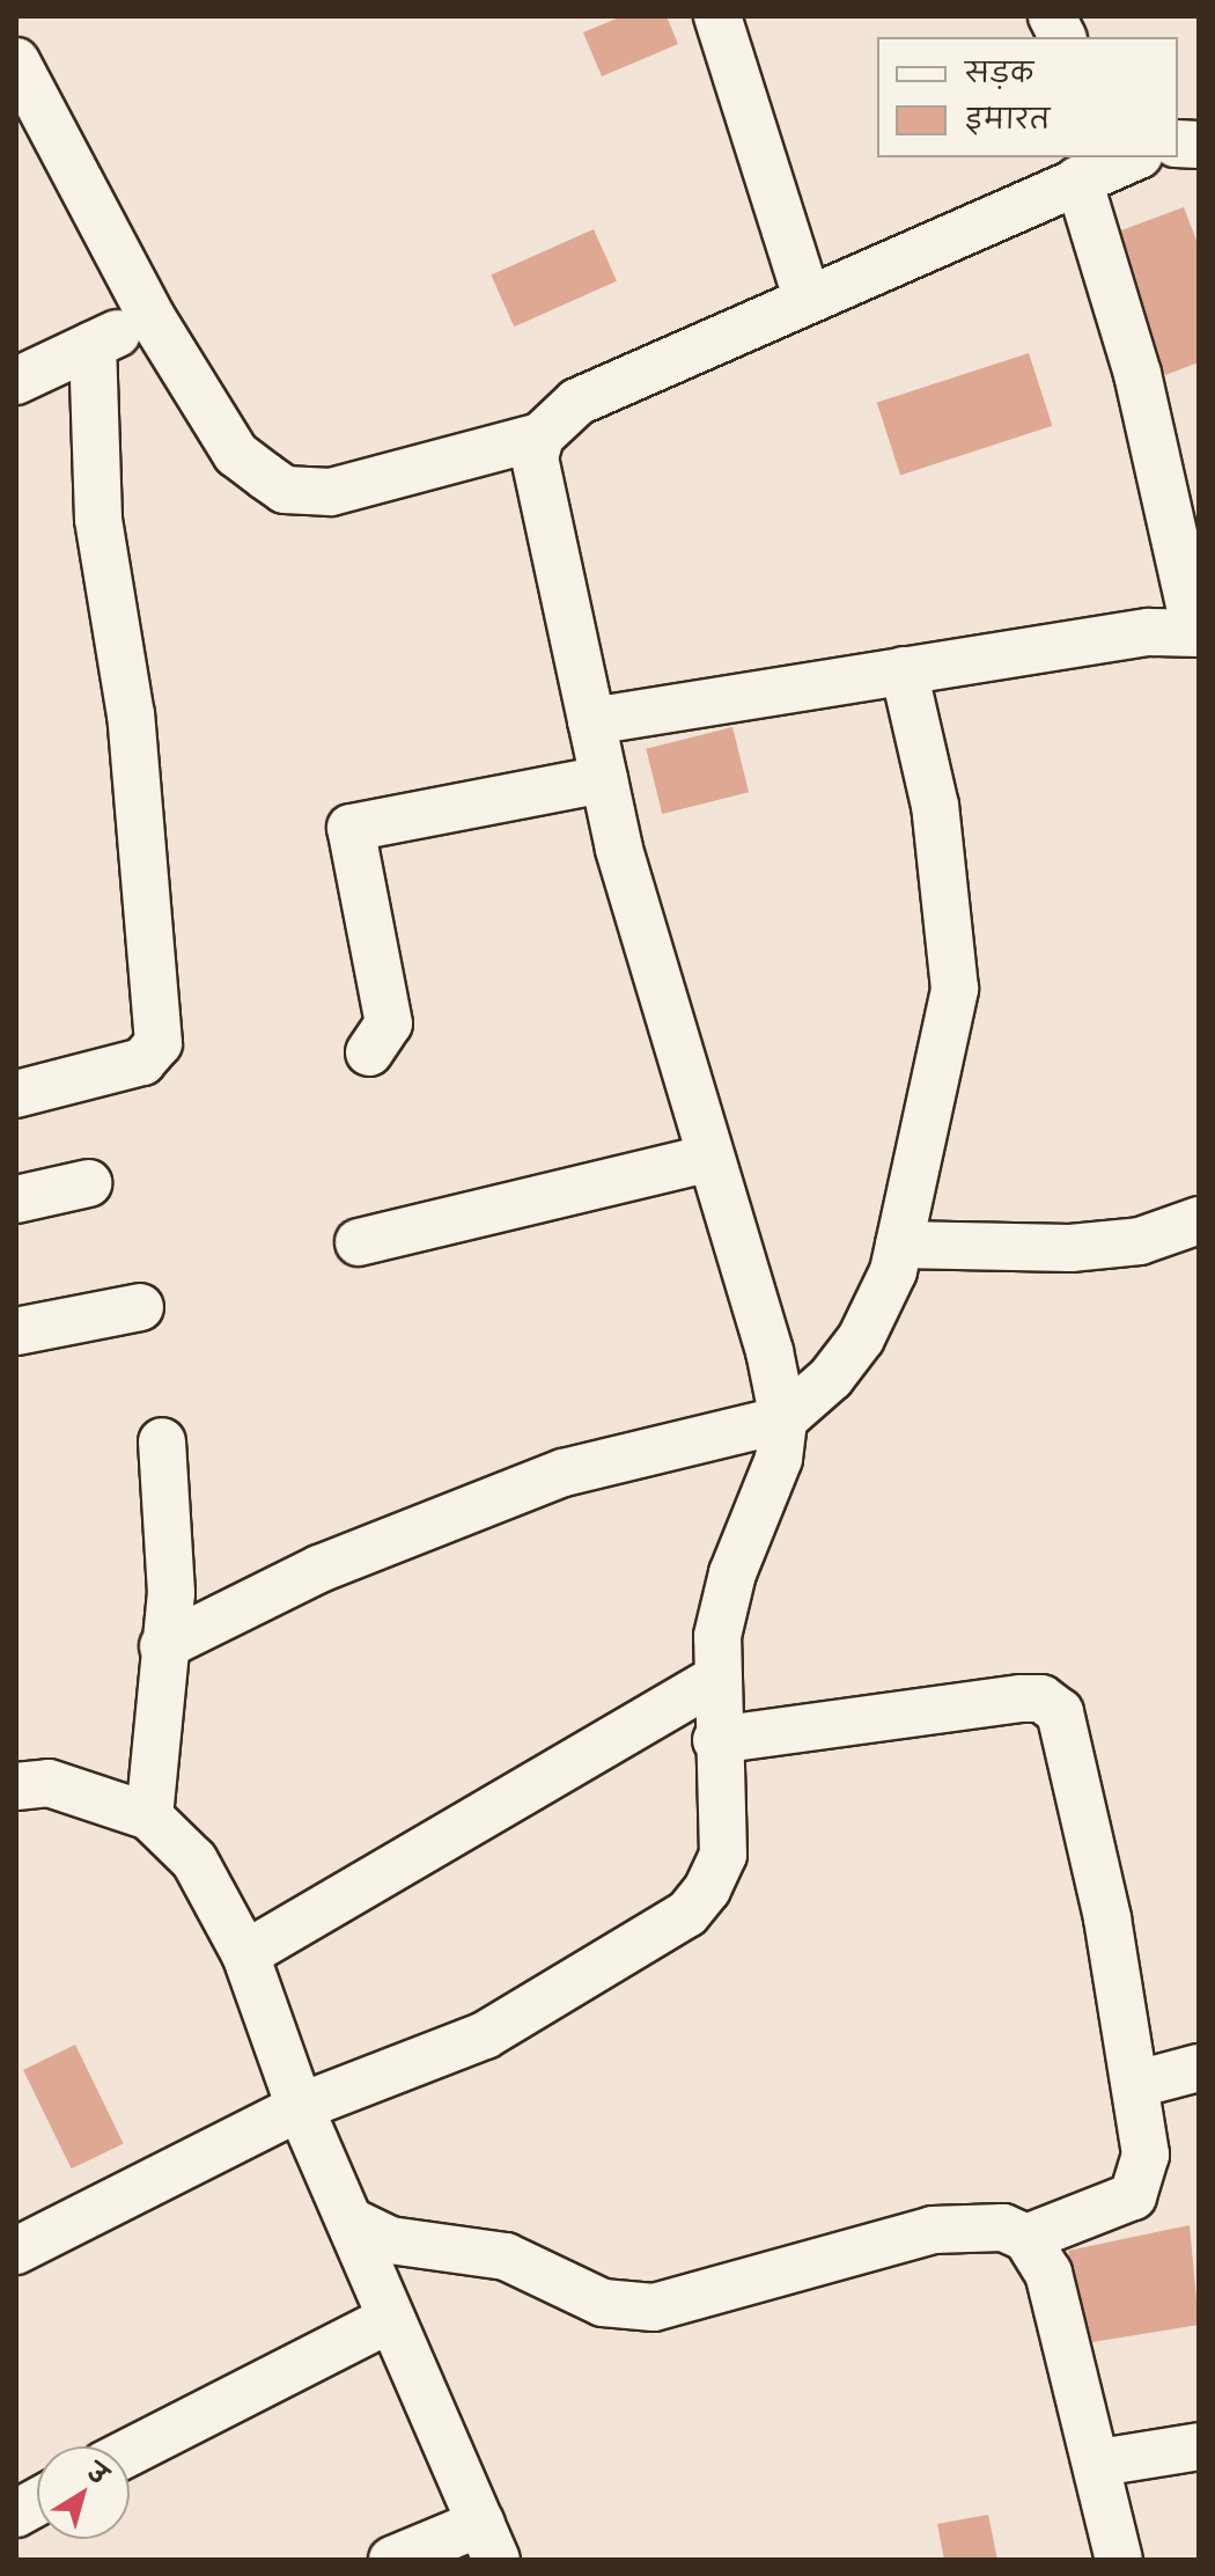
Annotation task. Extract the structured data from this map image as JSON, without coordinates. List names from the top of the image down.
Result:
{
  "legend": ["सड़क", "इमारत"],
  "north": "top right"
}
